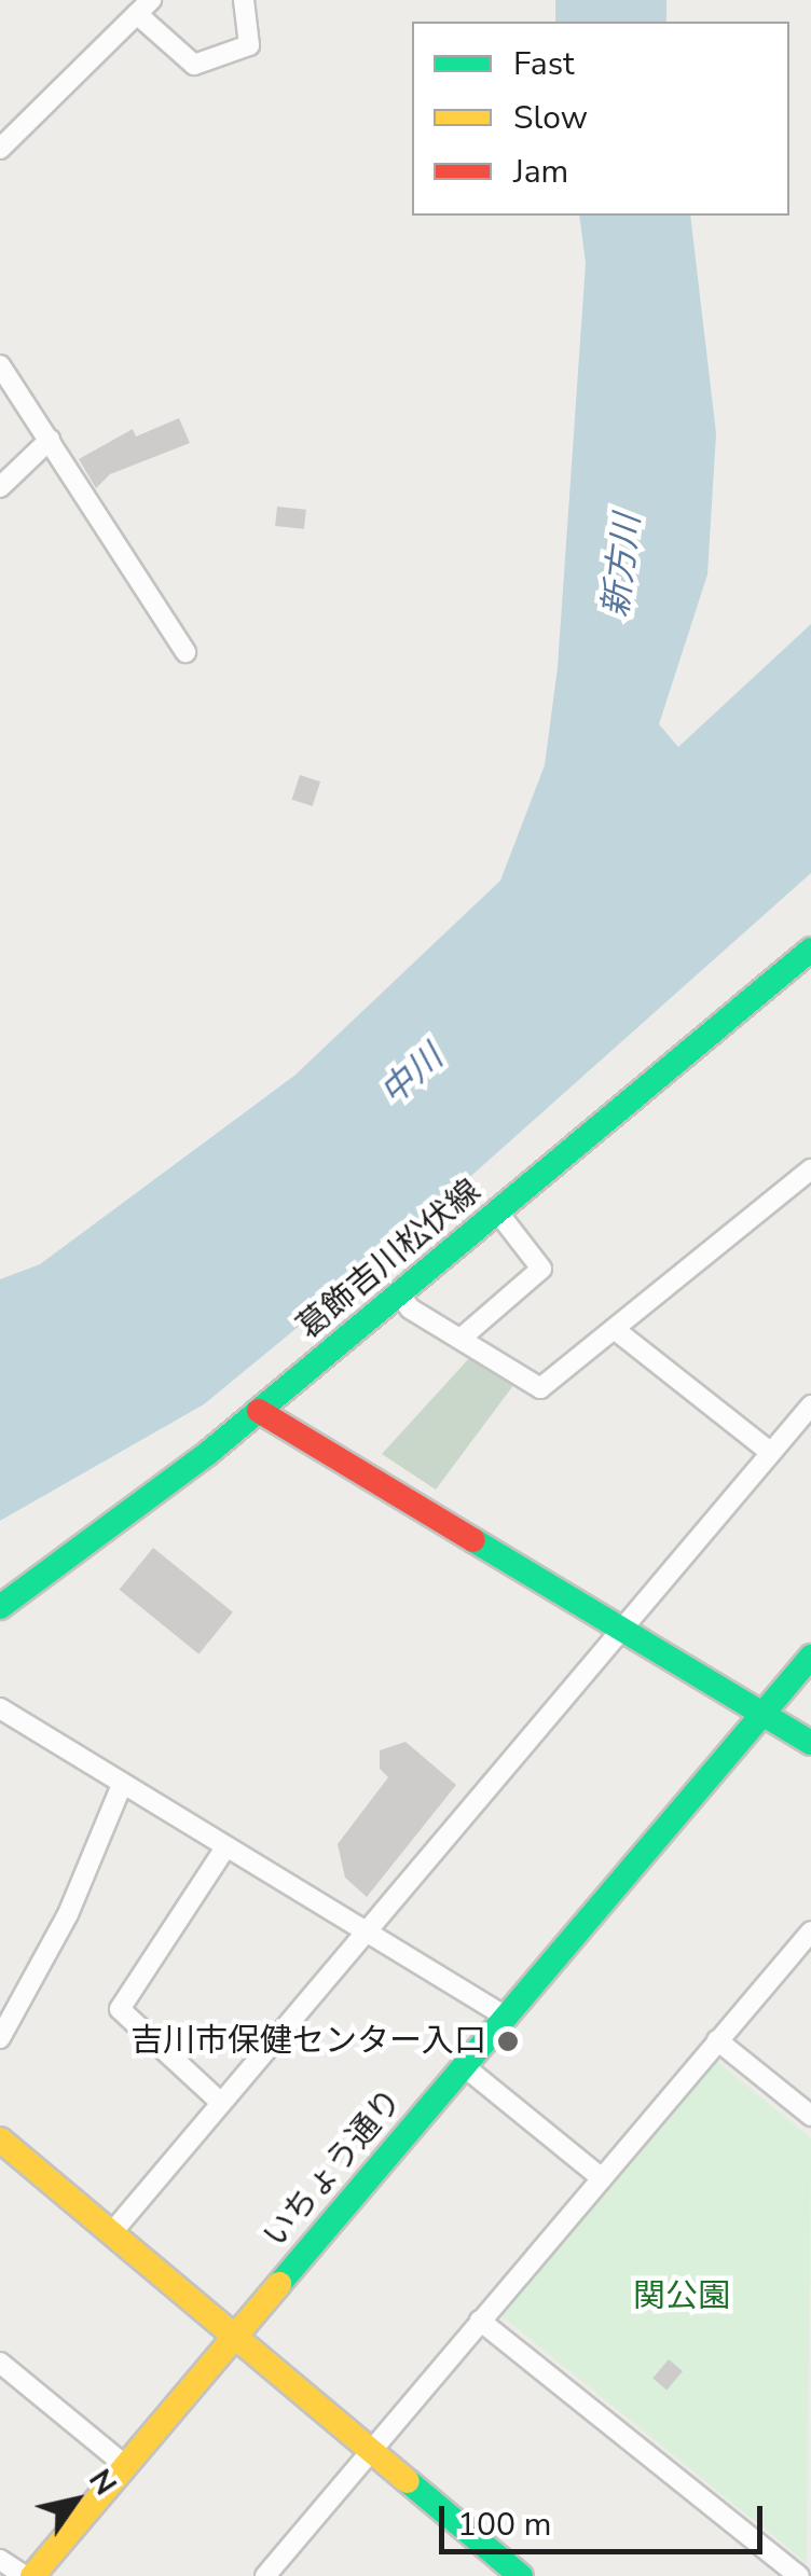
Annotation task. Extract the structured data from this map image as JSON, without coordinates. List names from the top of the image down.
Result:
{
  "streets": {
    "street": ["葛飾吉川松伏線", "いちょう通り"]
  },
  "water": ["新方川", "中川"],
  "parks": ["関公園"],
  "places": ["吉川市保健センター入口"],
  "legend": ["Fast", "Slow", "Jam"],
  "scale_bar": "100 m",
  "north": "top right"
}
